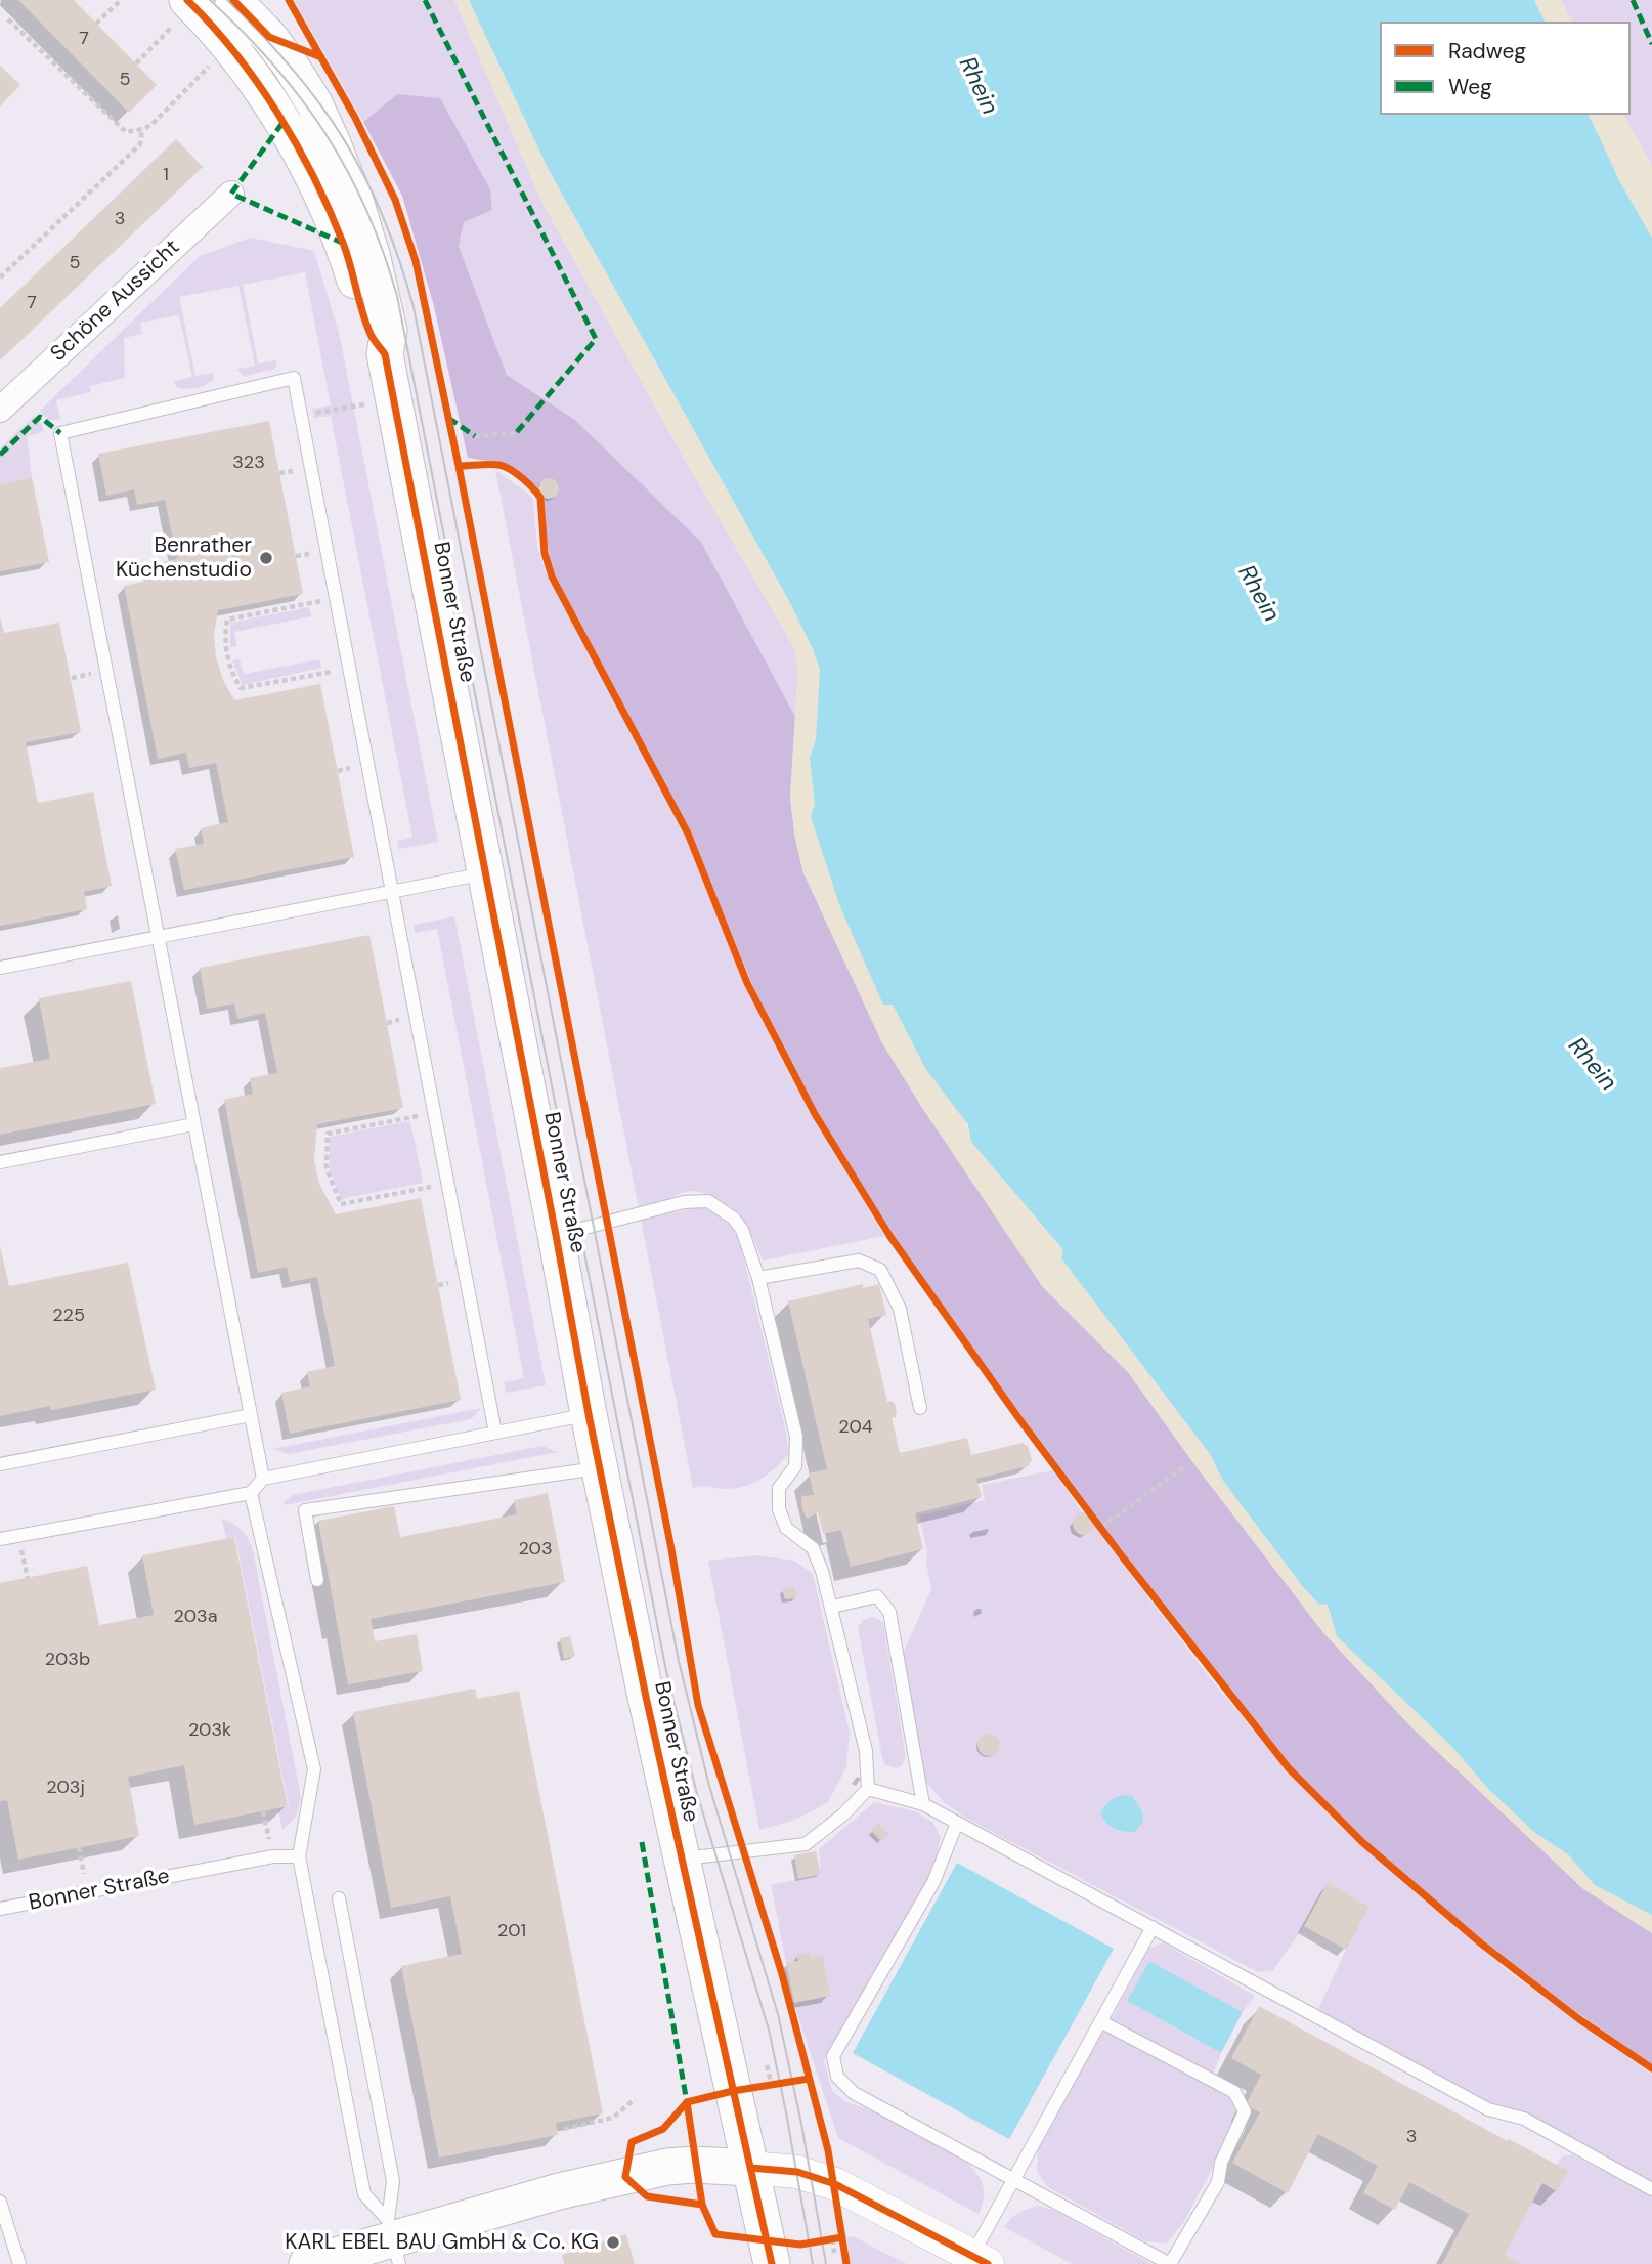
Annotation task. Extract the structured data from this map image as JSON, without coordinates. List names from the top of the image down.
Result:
{
  "streets": {
    "main road": ["Bonner Straße"],
    "street": ["Schöne Aussicht"]
  },
  "water": ["Rhein"],
  "places": ["Benrather Küchenstudio", "KARL EBEL BAU GmbH & Co. KG"],
  "house_numbers": [
    "7",
    "5",
    "1",
    "3",
    "5",
    "7",
    "323",
    "225",
    "204",
    "203",
    "203a",
    "203b",
    "203k",
    "203j",
    "201",
    "3"
  ],
  "legend": ["Radweg", "Weg"]
}
